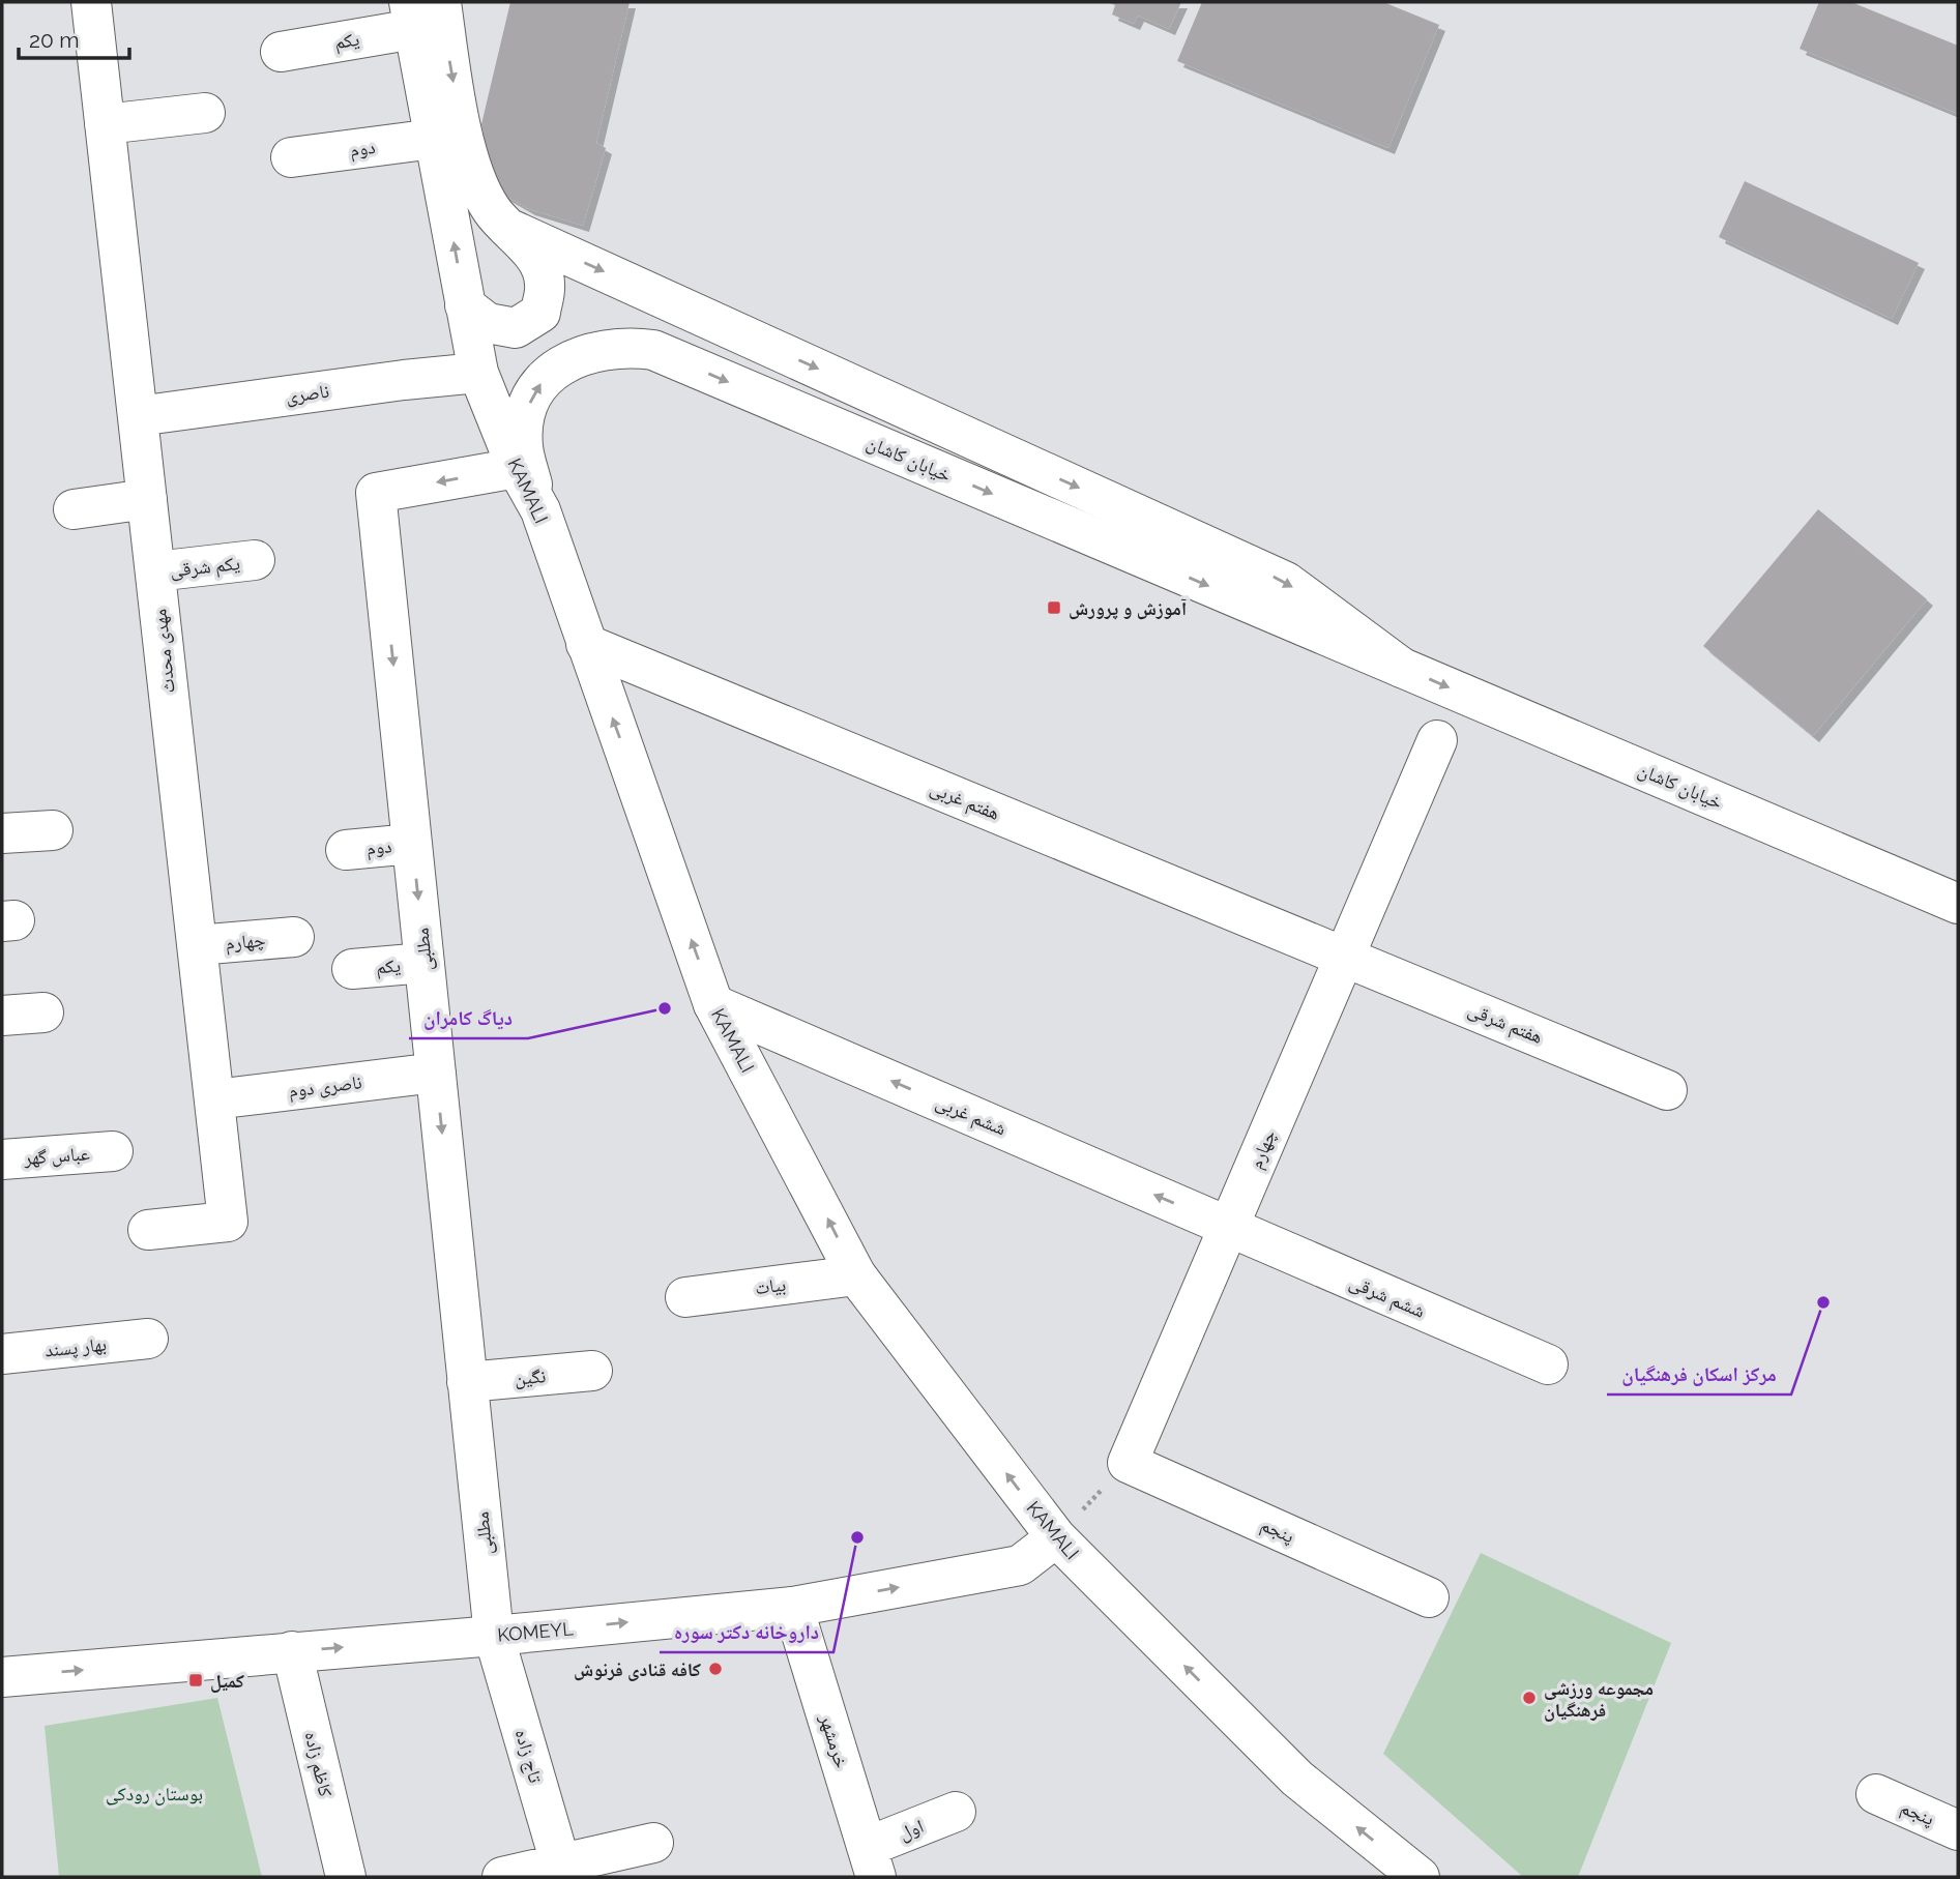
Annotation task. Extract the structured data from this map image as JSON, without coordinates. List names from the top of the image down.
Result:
{
  "streets": {
    "street": [
      "یکم",
      "دوم",
      "ناصری",
      "خیابان کاشان",
      "KAMALI",
      "یکم شرقی",
      "مهدی محدث",
      "هفتم غربی",
      "چهارم",
      "مطلبی",
      "هفتم شرقی",
      "ناصری دوم",
      "ششم غربی",
      "عباس گهر",
      "بیات",
      "ششم شرقی",
      "بهار پسند",
      "نگین",
      "پنجم",
      "KOMEYL",
      "خرمشهر",
      "تاج زاده",
      "کاظم زاده",
      "اول"
    ]
  },
  "crossings": [
    ["یکم", "KAMALI"],
    ["یکم", "مطلبی"],
    ["دوم", "KAMALI"],
    ["دوم", "مطلبی"],
    ["ناصری", "KAMALI"],
    ["ناصری", "مهدی محدث"],
    ["خیابان کاشان", "KAMALI"],
    ["KAMALI", "هفتم غربی"],
    ["KAMALI", "مطلبی"],
    ["KAMALI", "ششم غربی"],
    ["KAMALI", "بیات"],
    ["KAMALI", "KOMEYL"],
    ["یکم شرقی", "مهدی محدث"],
    ["مهدی محدث", "چهارم"],
    ["مهدی محدث", "ناصری دوم"],
    ["هفتم غربی", "چهارم"],
    ["هفتم غربی", "هفتم شرقی"],
    ["چهارم", "هفتم شرقی"],
    ["چهارم", "ششم غربی"],
    ["چهارم", "ششم شرقی"],
    ["چهارم", "پنجم"],
    ["مطلبی", "ناصری دوم"],
    ["مطلبی", "نگین"],
    ["مطلبی", "KOMEYL"],
    ["مطلبی", "تاج زاده"],
    ["ششم غربی", "ششم شرقی"],
    ["KOMEYL", "خرمشهر"],
    ["KOMEYL", "تاج زاده"],
    ["KOMEYL", "کاظم زاده"],
    ["خرمشهر", "اول"]
  ],
  "one_way": [
    "خیابان کاشان",
    "KAMALI",
    "مطلبی",
    "ششم غربی",
    "KOMEYL"
  ],
  "parks": ["بوستان رودکی"],
  "places": {
    "transit": ["آموزش و پرورش", "کمیل"],
    "other": [
      "دیاگ کامران",
      "مرکز اسکان فرهنگیان",
      "داروخانه دکتر سوره",
      "کافه قنادی فرنوش",
      "مجموعه ورزشی فرهنگیان"
    ]
  },
  "scale_bar": "20 m"
}
